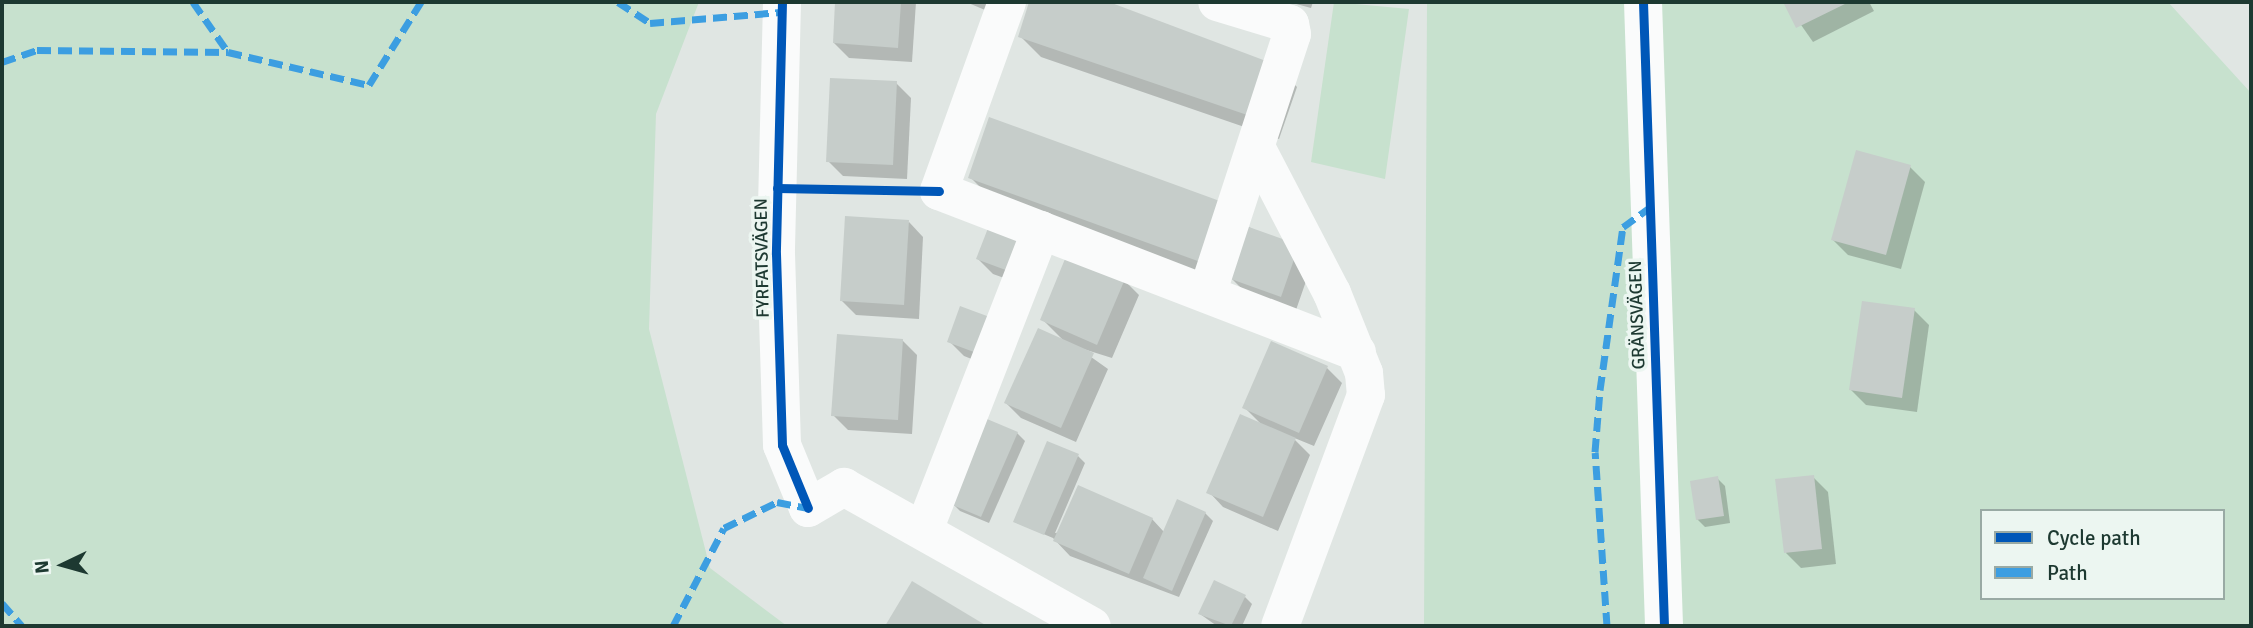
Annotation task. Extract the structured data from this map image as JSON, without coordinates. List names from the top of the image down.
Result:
{
  "streets": {
    "street": ["FYRFATSVÄGEN", "GRÄNSVÄGEN"]
  },
  "legend": ["Cycle path", "Path"],
  "north": "left"
}
